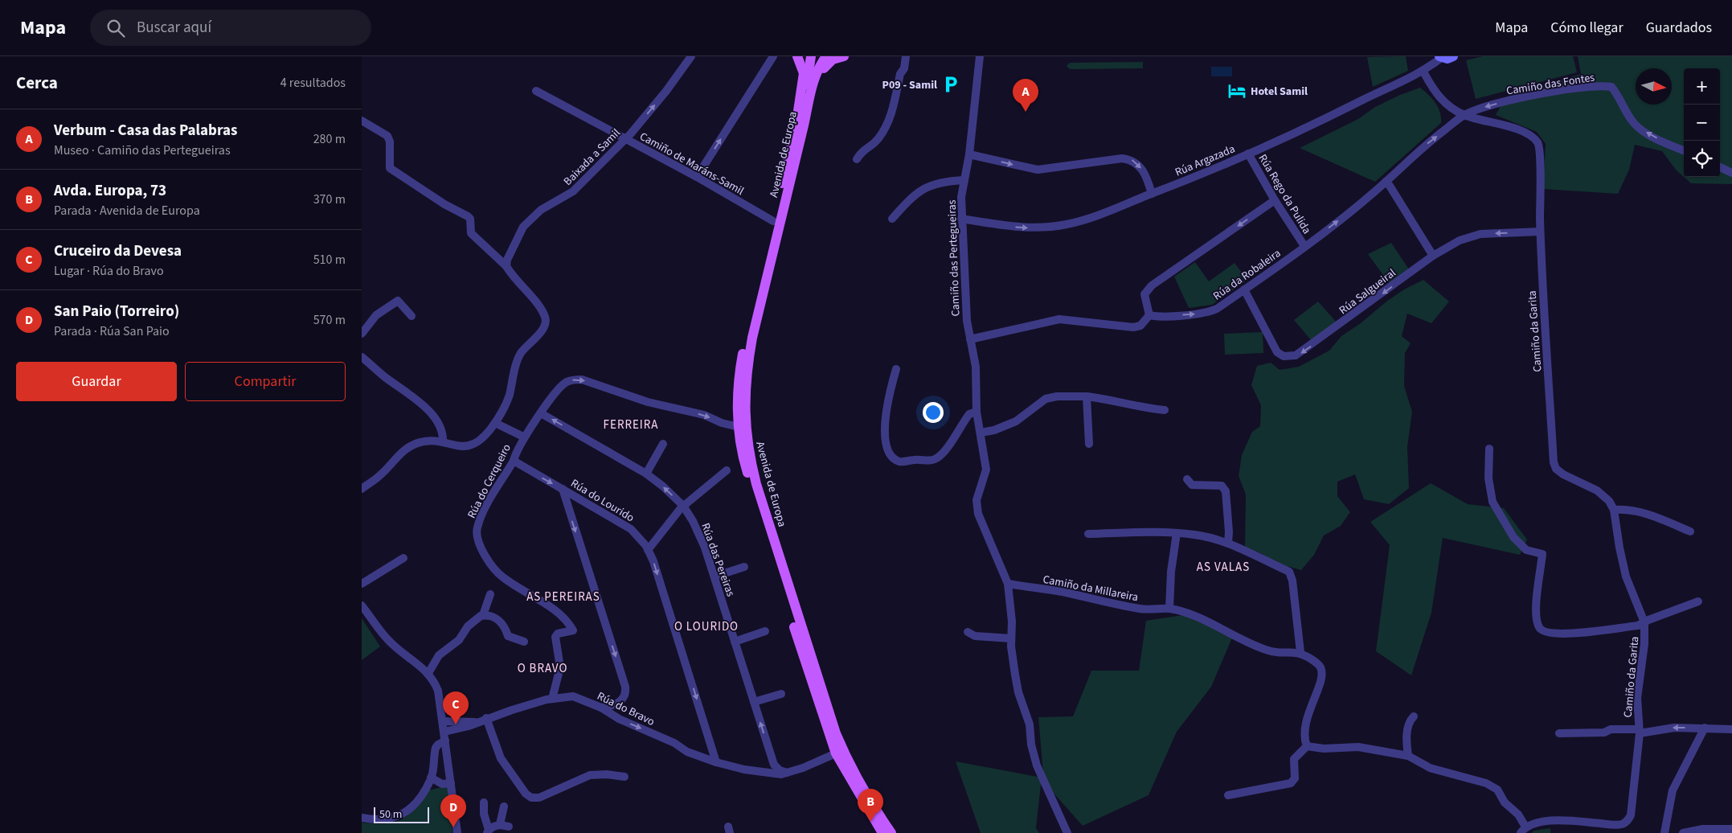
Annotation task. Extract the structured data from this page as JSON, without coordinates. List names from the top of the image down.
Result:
{
  "streets": {
    "main road": ["Avenida de Europa"],
    "street": [
      "Camiño das Fontes",
      "Baixada a Samil",
      "Rúa Argazada",
      "Camiño de Maráns-Samil",
      "Rúa Rego da Pulida",
      "Camiño das Pertegueiras",
      "Rúa da Robaleira",
      "Rúa Salgueiral",
      "Camiño da Garita",
      "Rúa do Cerqueiro",
      "Rúa do Lourido",
      "Rúa das Pereiras",
      "Camiño da Millareira",
      "Rúa do Bravo"
    ]
  },
  "crossings": [
    ["Camiño das Fontes", "Rúa da Robaleira"],
    ["Camiño das Fontes", "Camiño da Garita"],
    ["Avenida de Europa", "Camiño de Maráns-Samil"],
    ["Avenida de Europa", "Rúa do Bravo"],
    ["Baixada a Samil", "Camiño de Maráns-Samil"],
    ["Rúa Argazada", "Rúa Rego da Pulida"],
    ["Rúa Argazada", "Camiño das Pertegueiras"],
    ["Rúa Argazada", "Camiño da Garita"],
    ["Rúa Rego da Pulida", "Rúa da Robaleira"],
    ["Camiño das Pertegueiras", "Camiño da Millareira"],
    ["Rúa da Robaleira", "Rúa Salgueiral"],
    ["Rúa da Robaleira", "Camiño da Garita"],
    ["Rúa Salgueiral", "Camiño da Garita"],
    ["Rúa do Cerqueiro", "Rúa do Lourido"],
    ["Rúa do Cerqueiro", "Rúa das Pereiras"],
    ["Rúa do Cerqueiro", "Rúa do Bravo"],
    ["Rúa do Lourido", "Rúa do Bravo"]
  ],
  "one_way": [
    "Camiño das Fontes",
    "Rúa Argazada",
    "Rúa da Robaleira",
    "Rúa Salgueiral",
    "Rúa das Pereiras"
  ],
  "districts": [
    "FERREIRA",
    "AS VALAS",
    "AS PEREIRAS",
    "O LOURIDO",
    "O BRAVO"
  ],
  "places": {
    "parking": ["P09 - Samil"],
    "hotel": ["Hotel Samil"]
  },
  "scale_bar": "50 m",
  "north": "right",
  "page": {
    "header": "Mapa",
    "search": "Buscar aquí",
    "nav": ["Mapa", "Cómo llegar", "Guardados"],
    "heading": ["Cerca", "4 resultados"],
    "map_buttons": ["+", "−"],
    "pins": [
      "A",
      "C",
      "B",
      "D"
    ],
    "list": [
      {
        "mark": "A",
        "name": "Verbum - Casa das Palabras",
        "note": "Museo · Camiño das Pertegueiras",
        "value": "280 m"
      },
      {
        "mark": "B",
        "name": "Avda. Europa, 73",
        "note": "Parada · Avenida de Europa",
        "value": "370 m"
      },
      {
        "mark": "C",
        "name": "Cruceiro da Devesa",
        "note": "Lugar · Rúa do Bravo",
        "value": "510 m"
      },
      {
        "mark": "D",
        "name": "San Paio (Torreiro)",
        "note": "Parada · Rúa San Paio",
        "value": "570 m"
      }
    ],
    "buttons": ["Guardar", "Compartir"],
    "scale": "50 m"
  }
}
